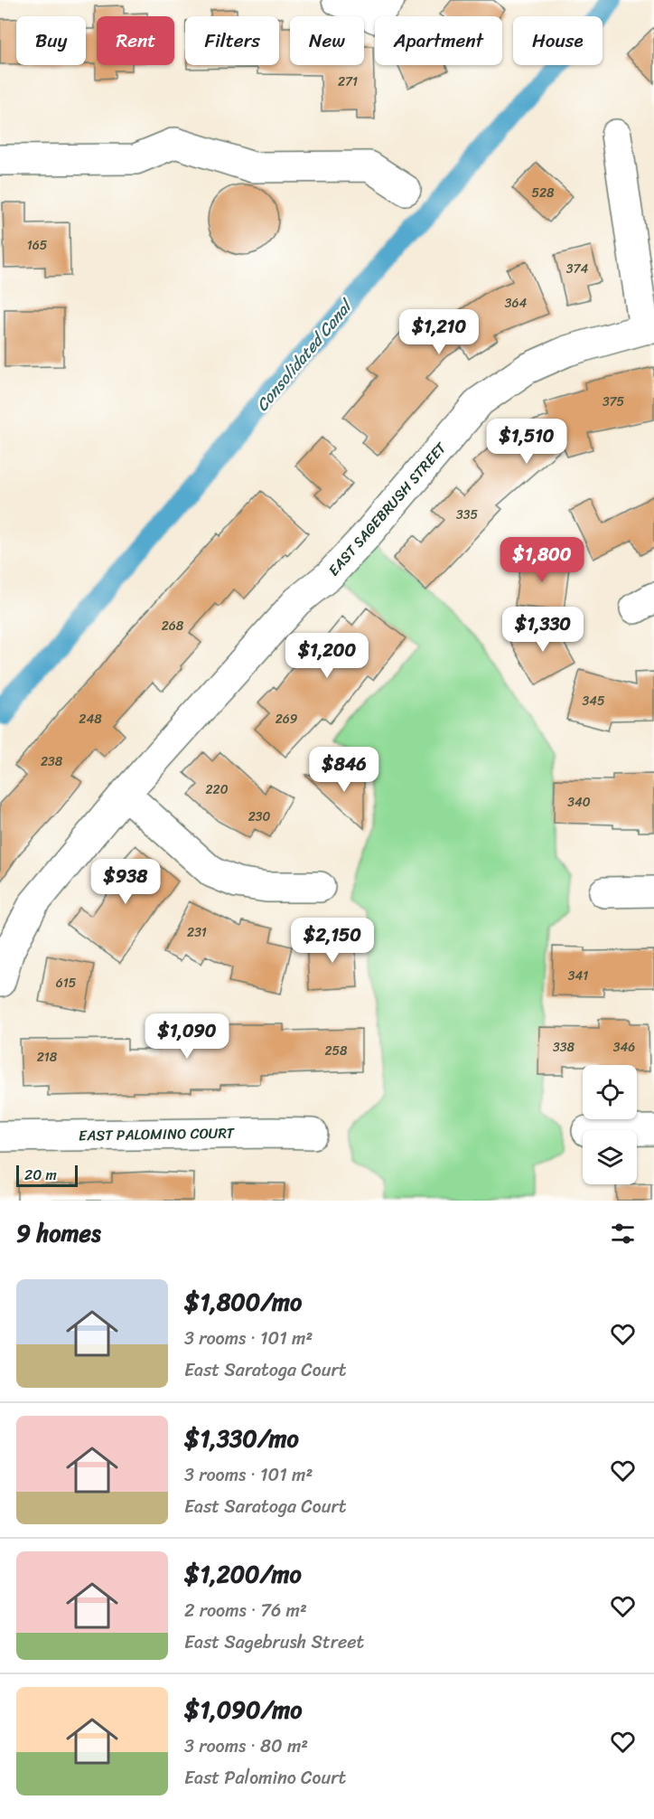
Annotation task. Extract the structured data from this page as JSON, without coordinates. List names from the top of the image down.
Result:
{
  "streets": {
    "street": ["EAST SAGEBRUSH STREET", "EAST PALOMINO COURT"]
  },
  "water": ["Consolidated Canal"],
  "house_numbers": [
    "271",
    "528",
    "165",
    "374",
    "364",
    "375",
    "335",
    "268",
    "345",
    "248",
    "269",
    "238",
    "220",
    "340",
    "230",
    "231",
    "341",
    "615",
    "338",
    "346",
    "258",
    "218"
  ],
  "scale_bar": "20 m",
  "page": {
    "chip": [
      "Buy",
      "Rent",
      "Filters",
      "New",
      "Apartment",
      "House"
    ],
    "price": [
      "$1,210",
      "$1,510",
      "$1,800",
      "$1,330",
      "$1,200",
      "$846",
      "$938",
      "$2,150",
      "$1,090"
    ],
    "scale": "20 m",
    "heading": "9 homes",
    "list": [
      {
        "name": "$1,800/mo",
        "note": "3 rooms · 101 m² · East Saratoga Court"
      },
      {
        "name": "$1,330/mo",
        "note": "3 rooms · 101 m² · East Saratoga Court"
      },
      {
        "name": "$1,200/mo",
        "note": "2 rooms · 76 m² · East Sagebrush Street"
      },
      {
        "name": "$1,090/mo",
        "note": "3 rooms · 80 m² · East Palomino Court"
      }
    ]
  }
}
